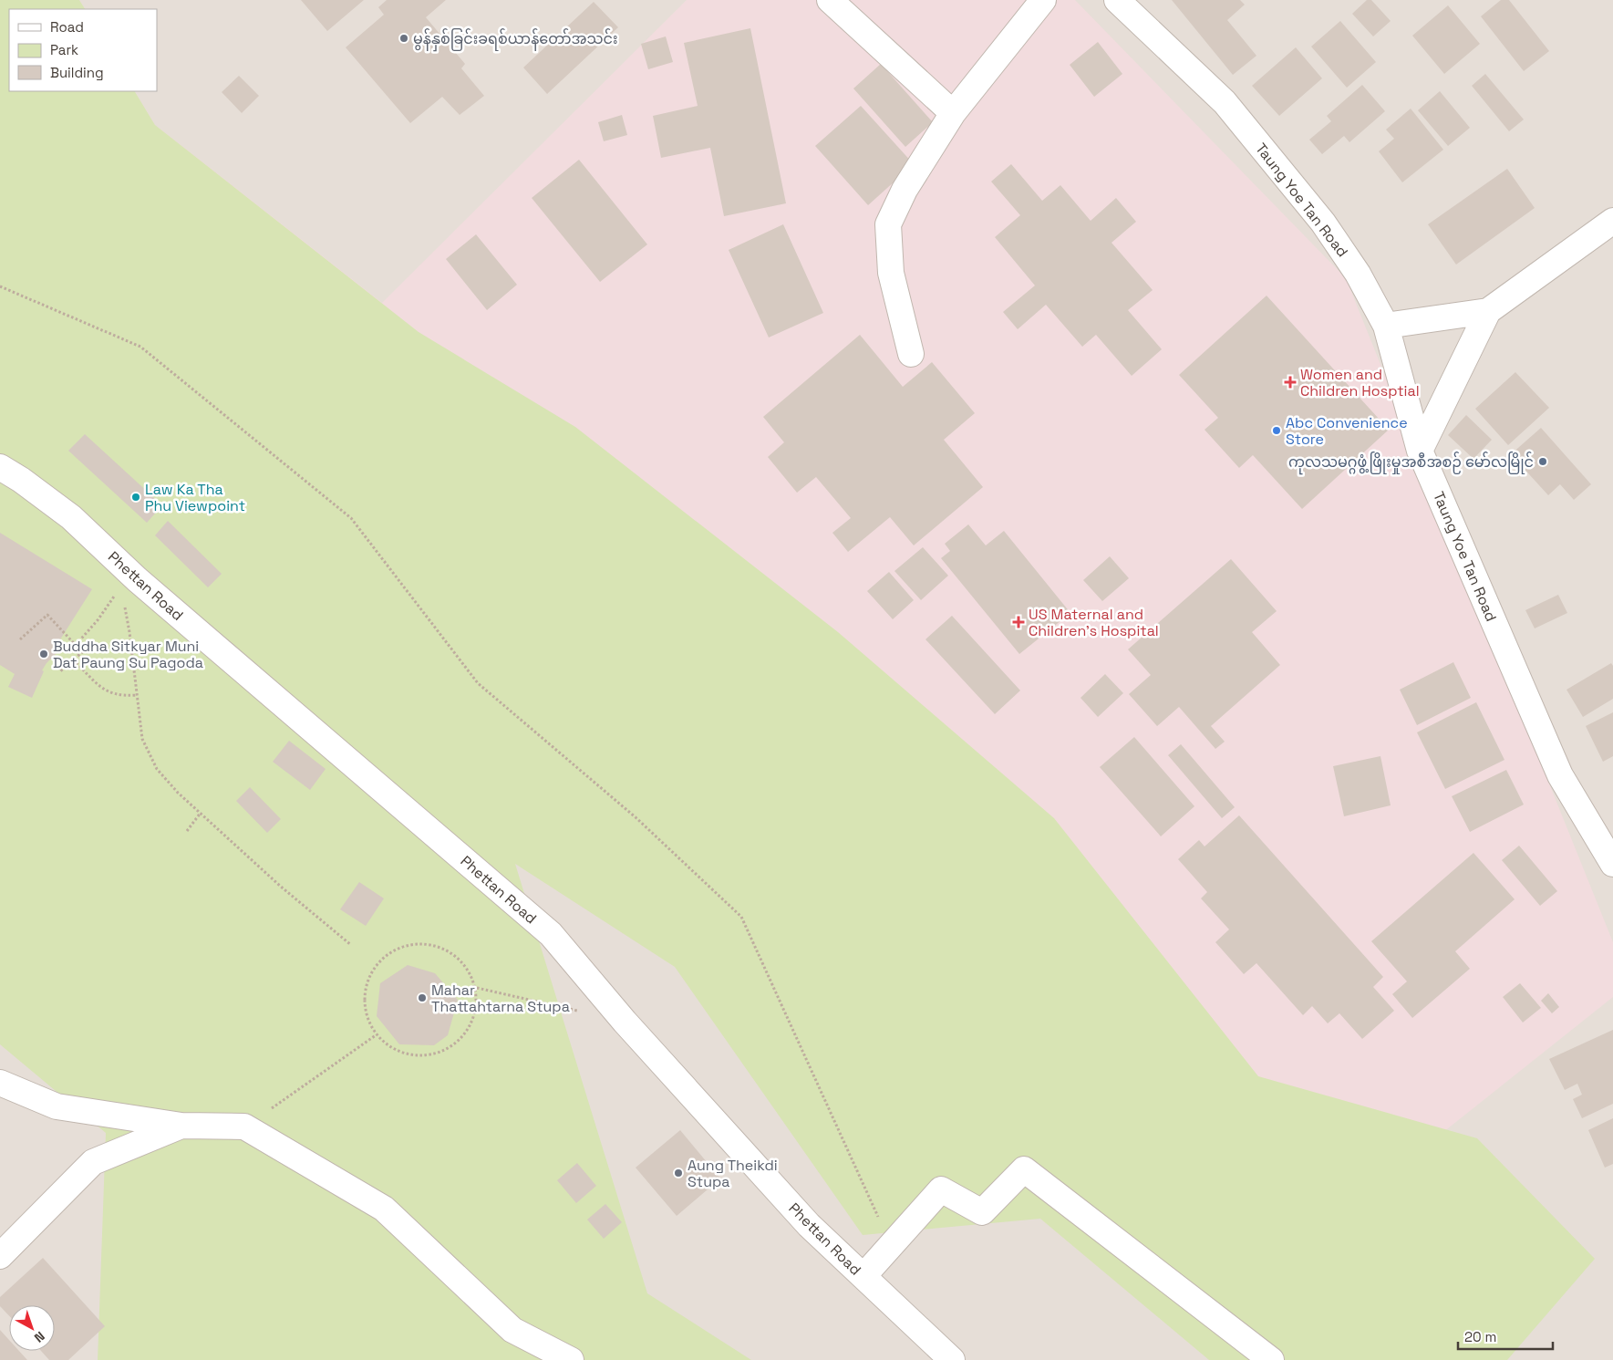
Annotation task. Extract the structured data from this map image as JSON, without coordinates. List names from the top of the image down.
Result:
{
  "streets": {
    "street": ["Taung Yoe Tan Road", "Phettan Road"]
  },
  "places": {
    "other": [
      "မွန်နှစ်ခြင်းခရစ်ယာန်တော်အသင်း",
      "Abc Convenience Store",
      "ကုလသမဂ္ဂဖွံ့ဖြိုးမှုအစီအစဉ် မော်လမြိုင်",
      "Law Ka Tha Phu Viewpoint",
      "Buddha Sitkyar Muni Dat Paung Su Pagoda",
      "Mahar Thattahtarna Stupa",
      "Aung Theikdi Stupa"
    ],
    "health": ["Women and Children Hosptial", "US Maternal and Children's Hospital"]
  },
  "legend": ["Road", "Park", "Building"],
  "scale_bar": "20 m",
  "north": "bottom right"
}
